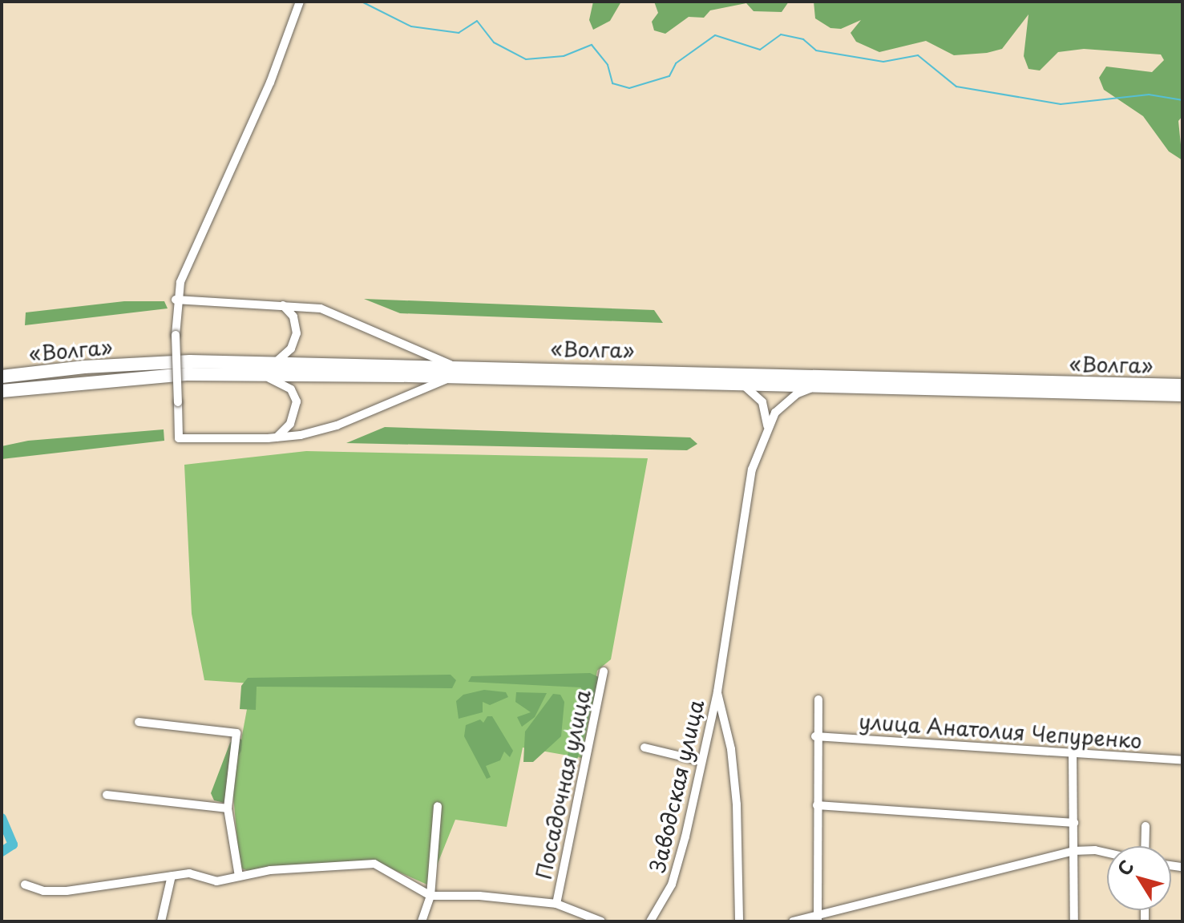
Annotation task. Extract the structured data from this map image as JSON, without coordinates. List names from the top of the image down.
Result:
{
  "streets": {
    "highway": ["«Волга»"],
    "street": ["улица Анатолия Чепуренко", "Посадочная улица", "Заводская улица"]
  },
  "north": "top left"
}
